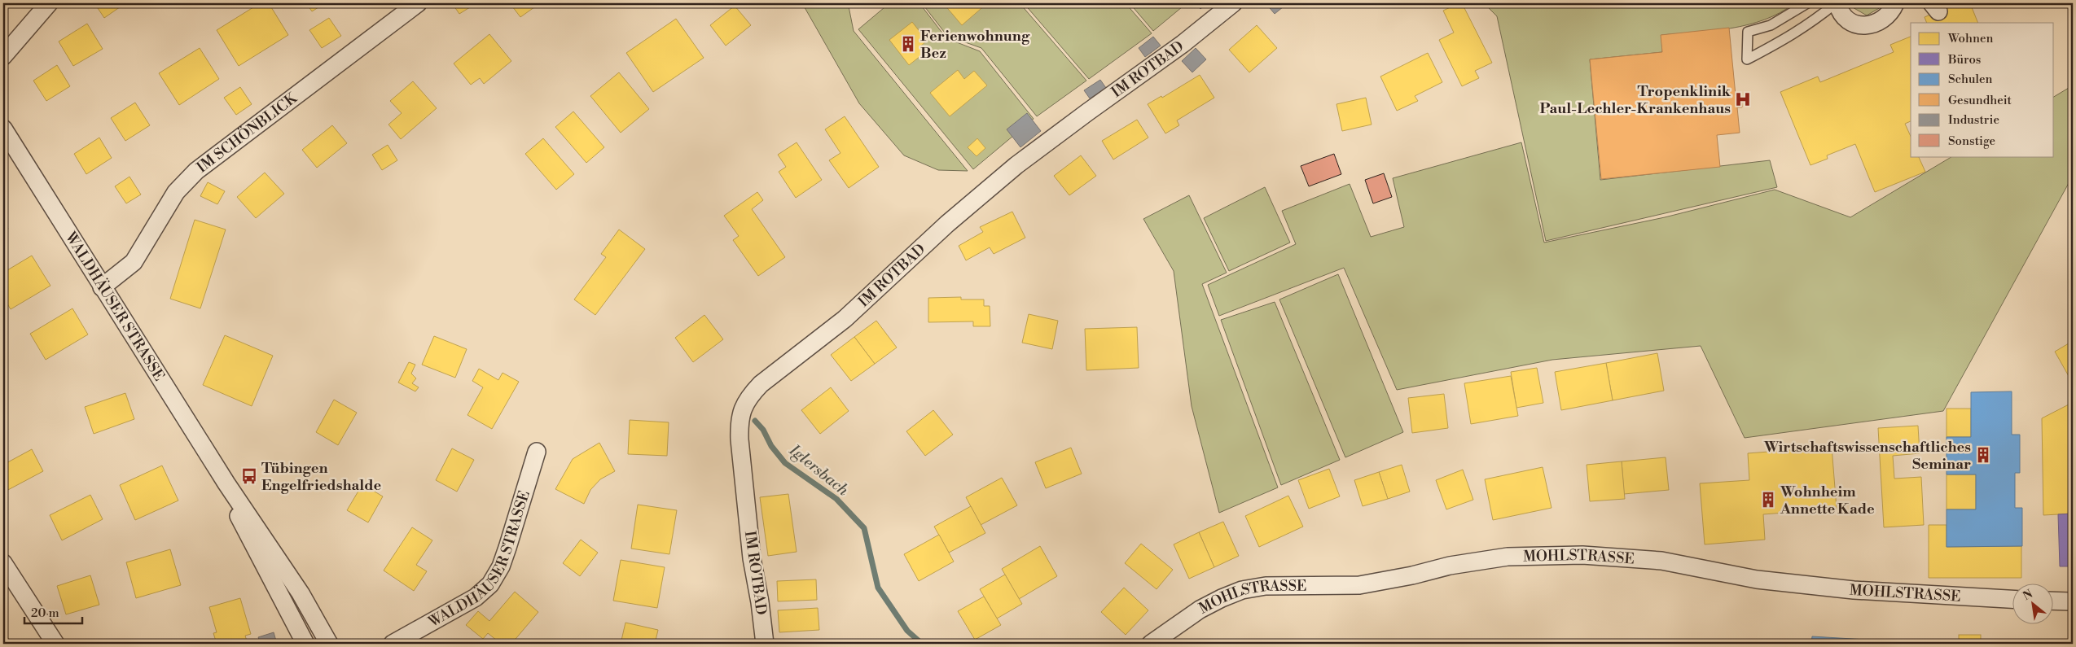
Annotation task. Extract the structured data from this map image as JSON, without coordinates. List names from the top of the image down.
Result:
{
  "streets": {
    "street": [
      "IM ROTBAD",
      "IM SCHÖNBLICK",
      "WALDHÄUSER STRASSE",
      "MOHLSTRASSE"
    ]
  },
  "crossings": [
    ["IM SCHÖNBLICK", "WALDHÄUSER STRASSE"]
  ],
  "water": ["Iglersbach"],
  "places": {
    "building": ["Ferienwohnung Bez", "Wirtschaftswissenschaftliches Seminar", "Wohnheim Annette Kade"],
    "hospital": ["Tropenklinik Paul-Lechler-Krankenhaus"],
    "bus stop": ["Tübingen Engelfriedshalde"]
  },
  "legend": [
    "Wohnen",
    "Büros",
    "Schulen",
    "Gesundheit",
    "Industrie",
    "Sonstige"
  ],
  "scale_bar": "20 m",
  "north": "top left"
}
